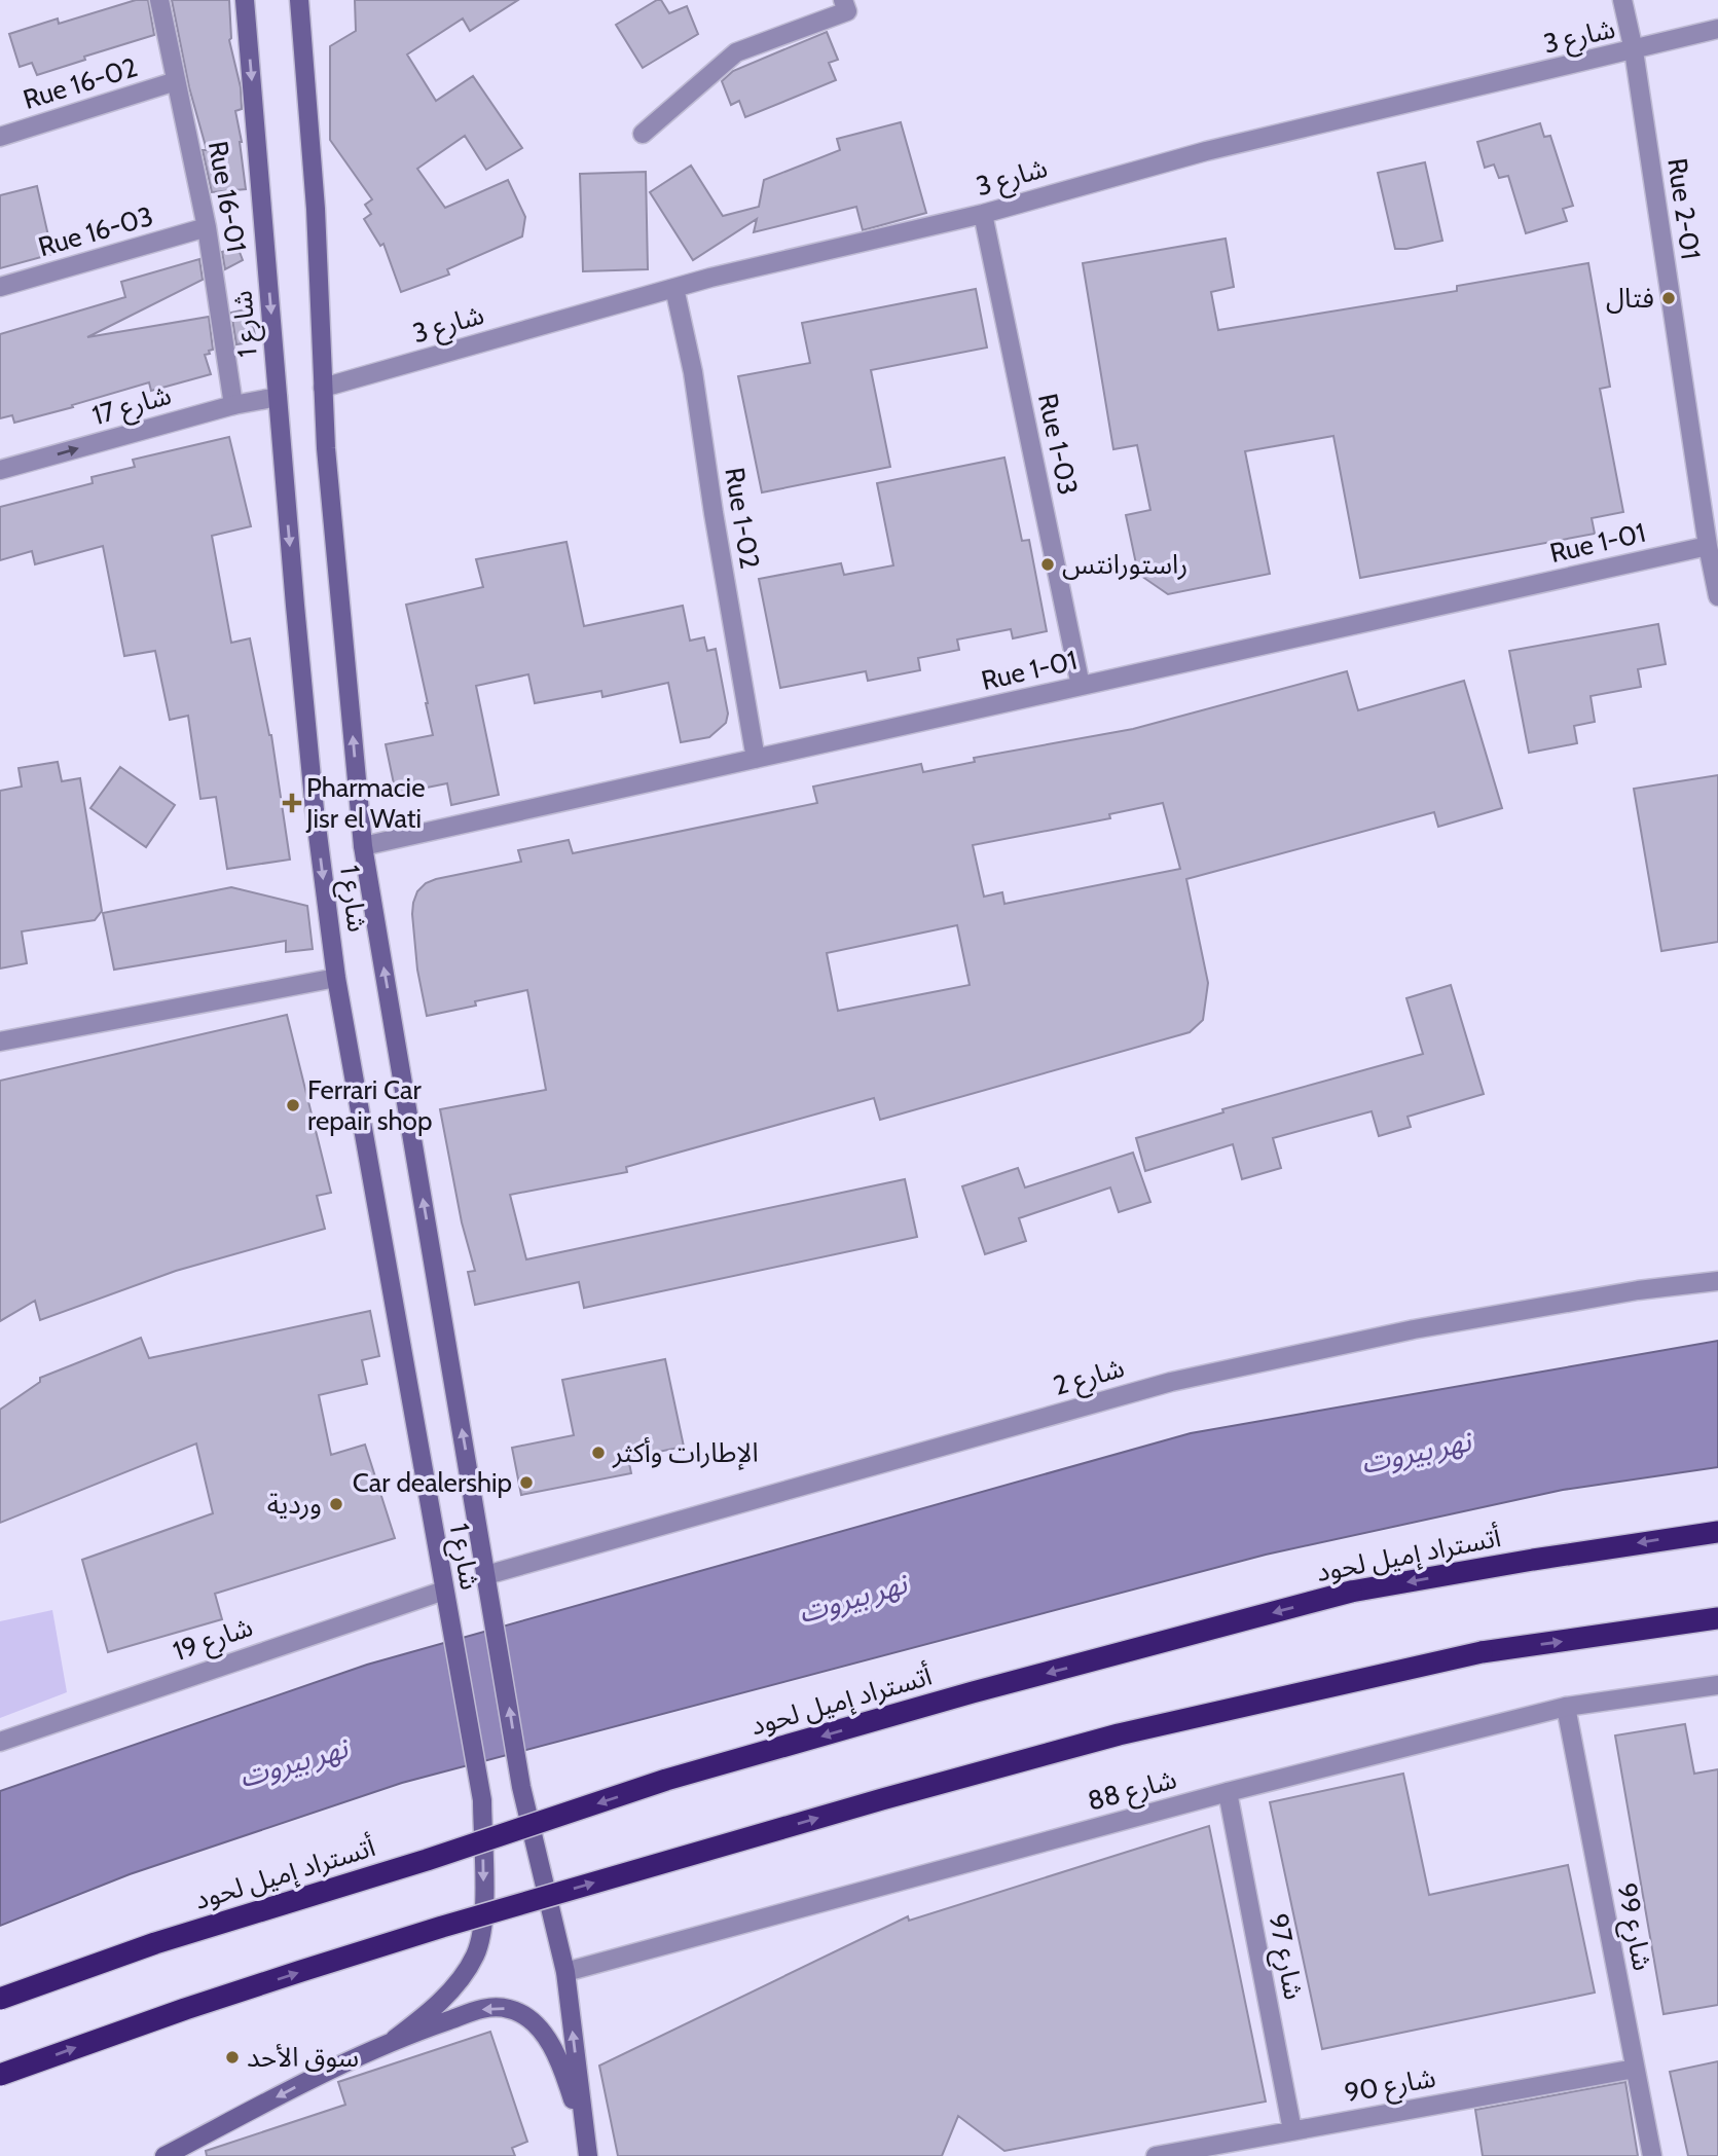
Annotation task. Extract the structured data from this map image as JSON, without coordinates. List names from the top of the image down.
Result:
{
  "streets": {
    "highway": ["أتستراد إميل لحود"],
    "main road": ["شارع 1"],
    "street": [
      "شارع 3",
      "Rue 16-02",
      "Rue 16-01",
      "Rue 2-01",
      "Rue 16-03",
      "شارع 17",
      "Rue 1-03",
      "Rue 1-02",
      "Rue 1-01",
      "شارع 2",
      "شارع 19",
      "شارع 88",
      "شارع 99",
      "شارع 97",
      "شارع 90"
    ]
  },
  "crossings": [
    ["شارع 3", "Rue 2-01"],
    ["شارع 3", "شارع 1"],
    ["شارع 3", "Rue 1-03"],
    ["شارع 3", "Rue 1-02"],
    ["Rue 16-02", "Rue 16-01"],
    ["Rue 16-01", "Rue 16-03"],
    ["Rue 16-01", "شارع 17"],
    ["Rue 2-01", "Rue 1-01"],
    ["شارع 1", "شارع 17"],
    ["شارع 1", "Rue 1-01"],
    ["شارع 1", "شارع 2"],
    ["شارع 1", "شارع 19"],
    ["شارع 1", "شارع 88"],
    ["Rue 1-03", "Rue 1-01"],
    ["Rue 1-02", "Rue 1-01"],
    ["شارع 88", "شارع 99"],
    ["شارع 88", "شارع 97"],
    ["شارع 99", "شارع 90"],
    ["شارع 97", "شارع 90"]
  ],
  "one_way": ["شارع 17"],
  "water": ["نهر بيروت"],
  "places": {
    "other": [
      "فتال",
      "راستورانتس",
      "Ferrari Car repair shop",
      "الإطارات وأكثر",
      "Car dealership",
      "وردية",
      "سوق الأحد"
    ],
    "health": ["Pharmacie Jisr el Wati"]
  }
}
